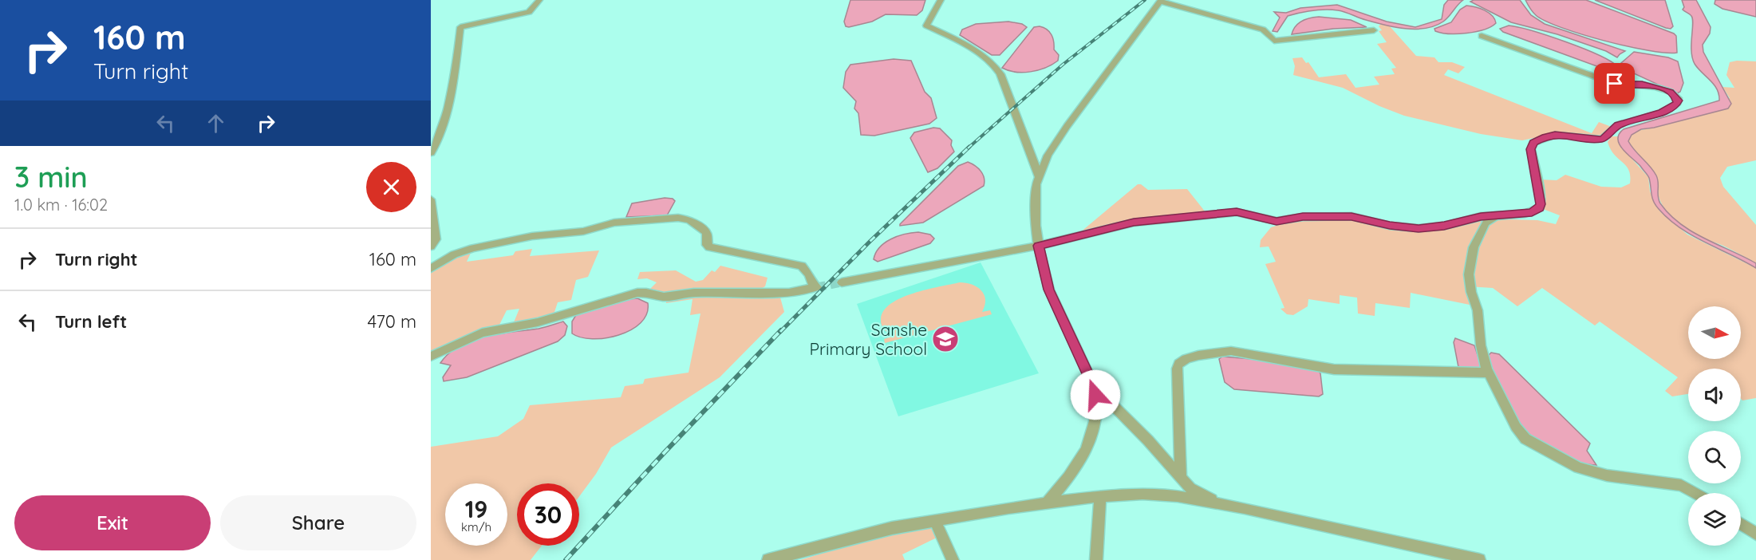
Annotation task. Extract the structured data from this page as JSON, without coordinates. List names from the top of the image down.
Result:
{
  "places": {
    "school or university": ["Sanshe Primary School"]
  },
  "north": "right",
  "page": {
    "turn": ["160 m", "Turn right"],
    "heading": ["3 min", "1.0 km · 16:02"],
    "list": [
      {
        "name": "Turn right",
        "value": "160 m"
      },
      {
        "name": "Turn left",
        "value": "470 m"
      }
    ],
    "speed": "19 km/h",
    "limit": "30",
    "buttons": ["Exit", "Share"]
  }
}
